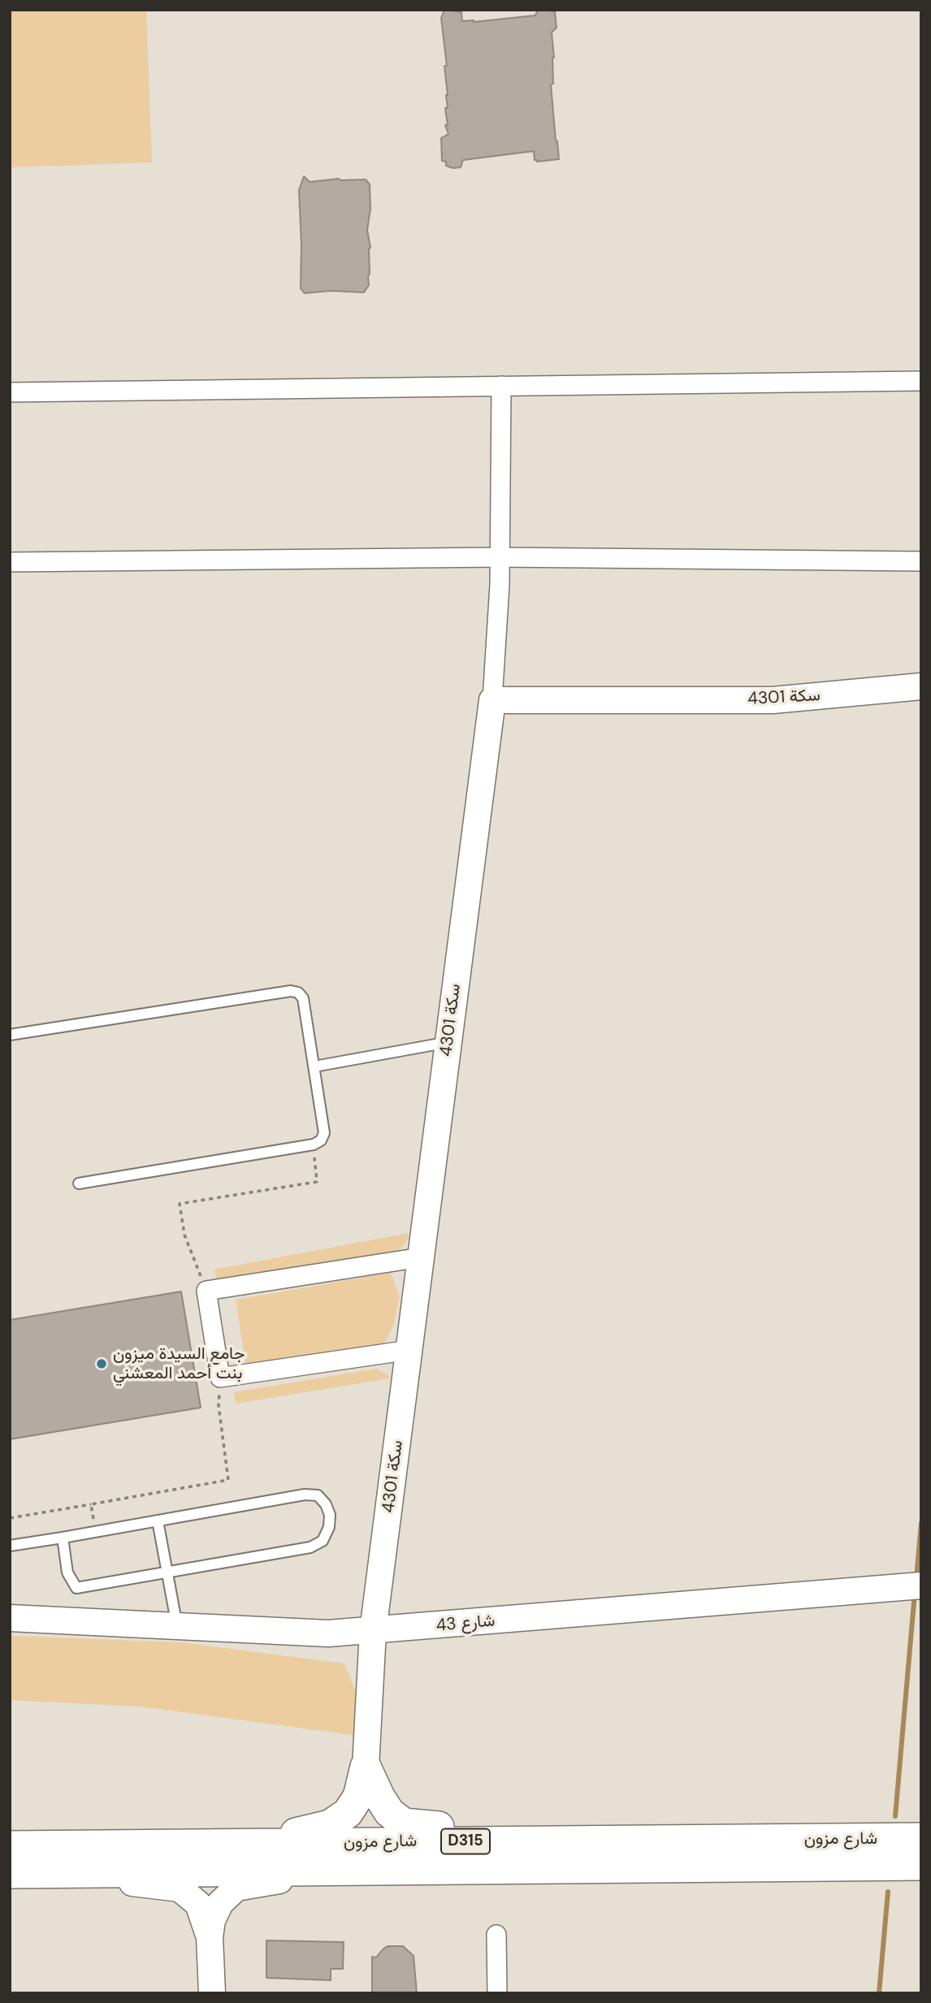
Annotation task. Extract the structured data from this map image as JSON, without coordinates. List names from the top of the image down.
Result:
{
  "streets": {
    "main road": ["شارع مزون", "D315"],
    "street": ["سكة 4301", "شارع 43"]
  },
  "crossings": [
    ["سكة 4301", "شارع 43"]
  ],
  "places": ["جامع السيدة ميزون بنت أحمد المعشني"]
}
